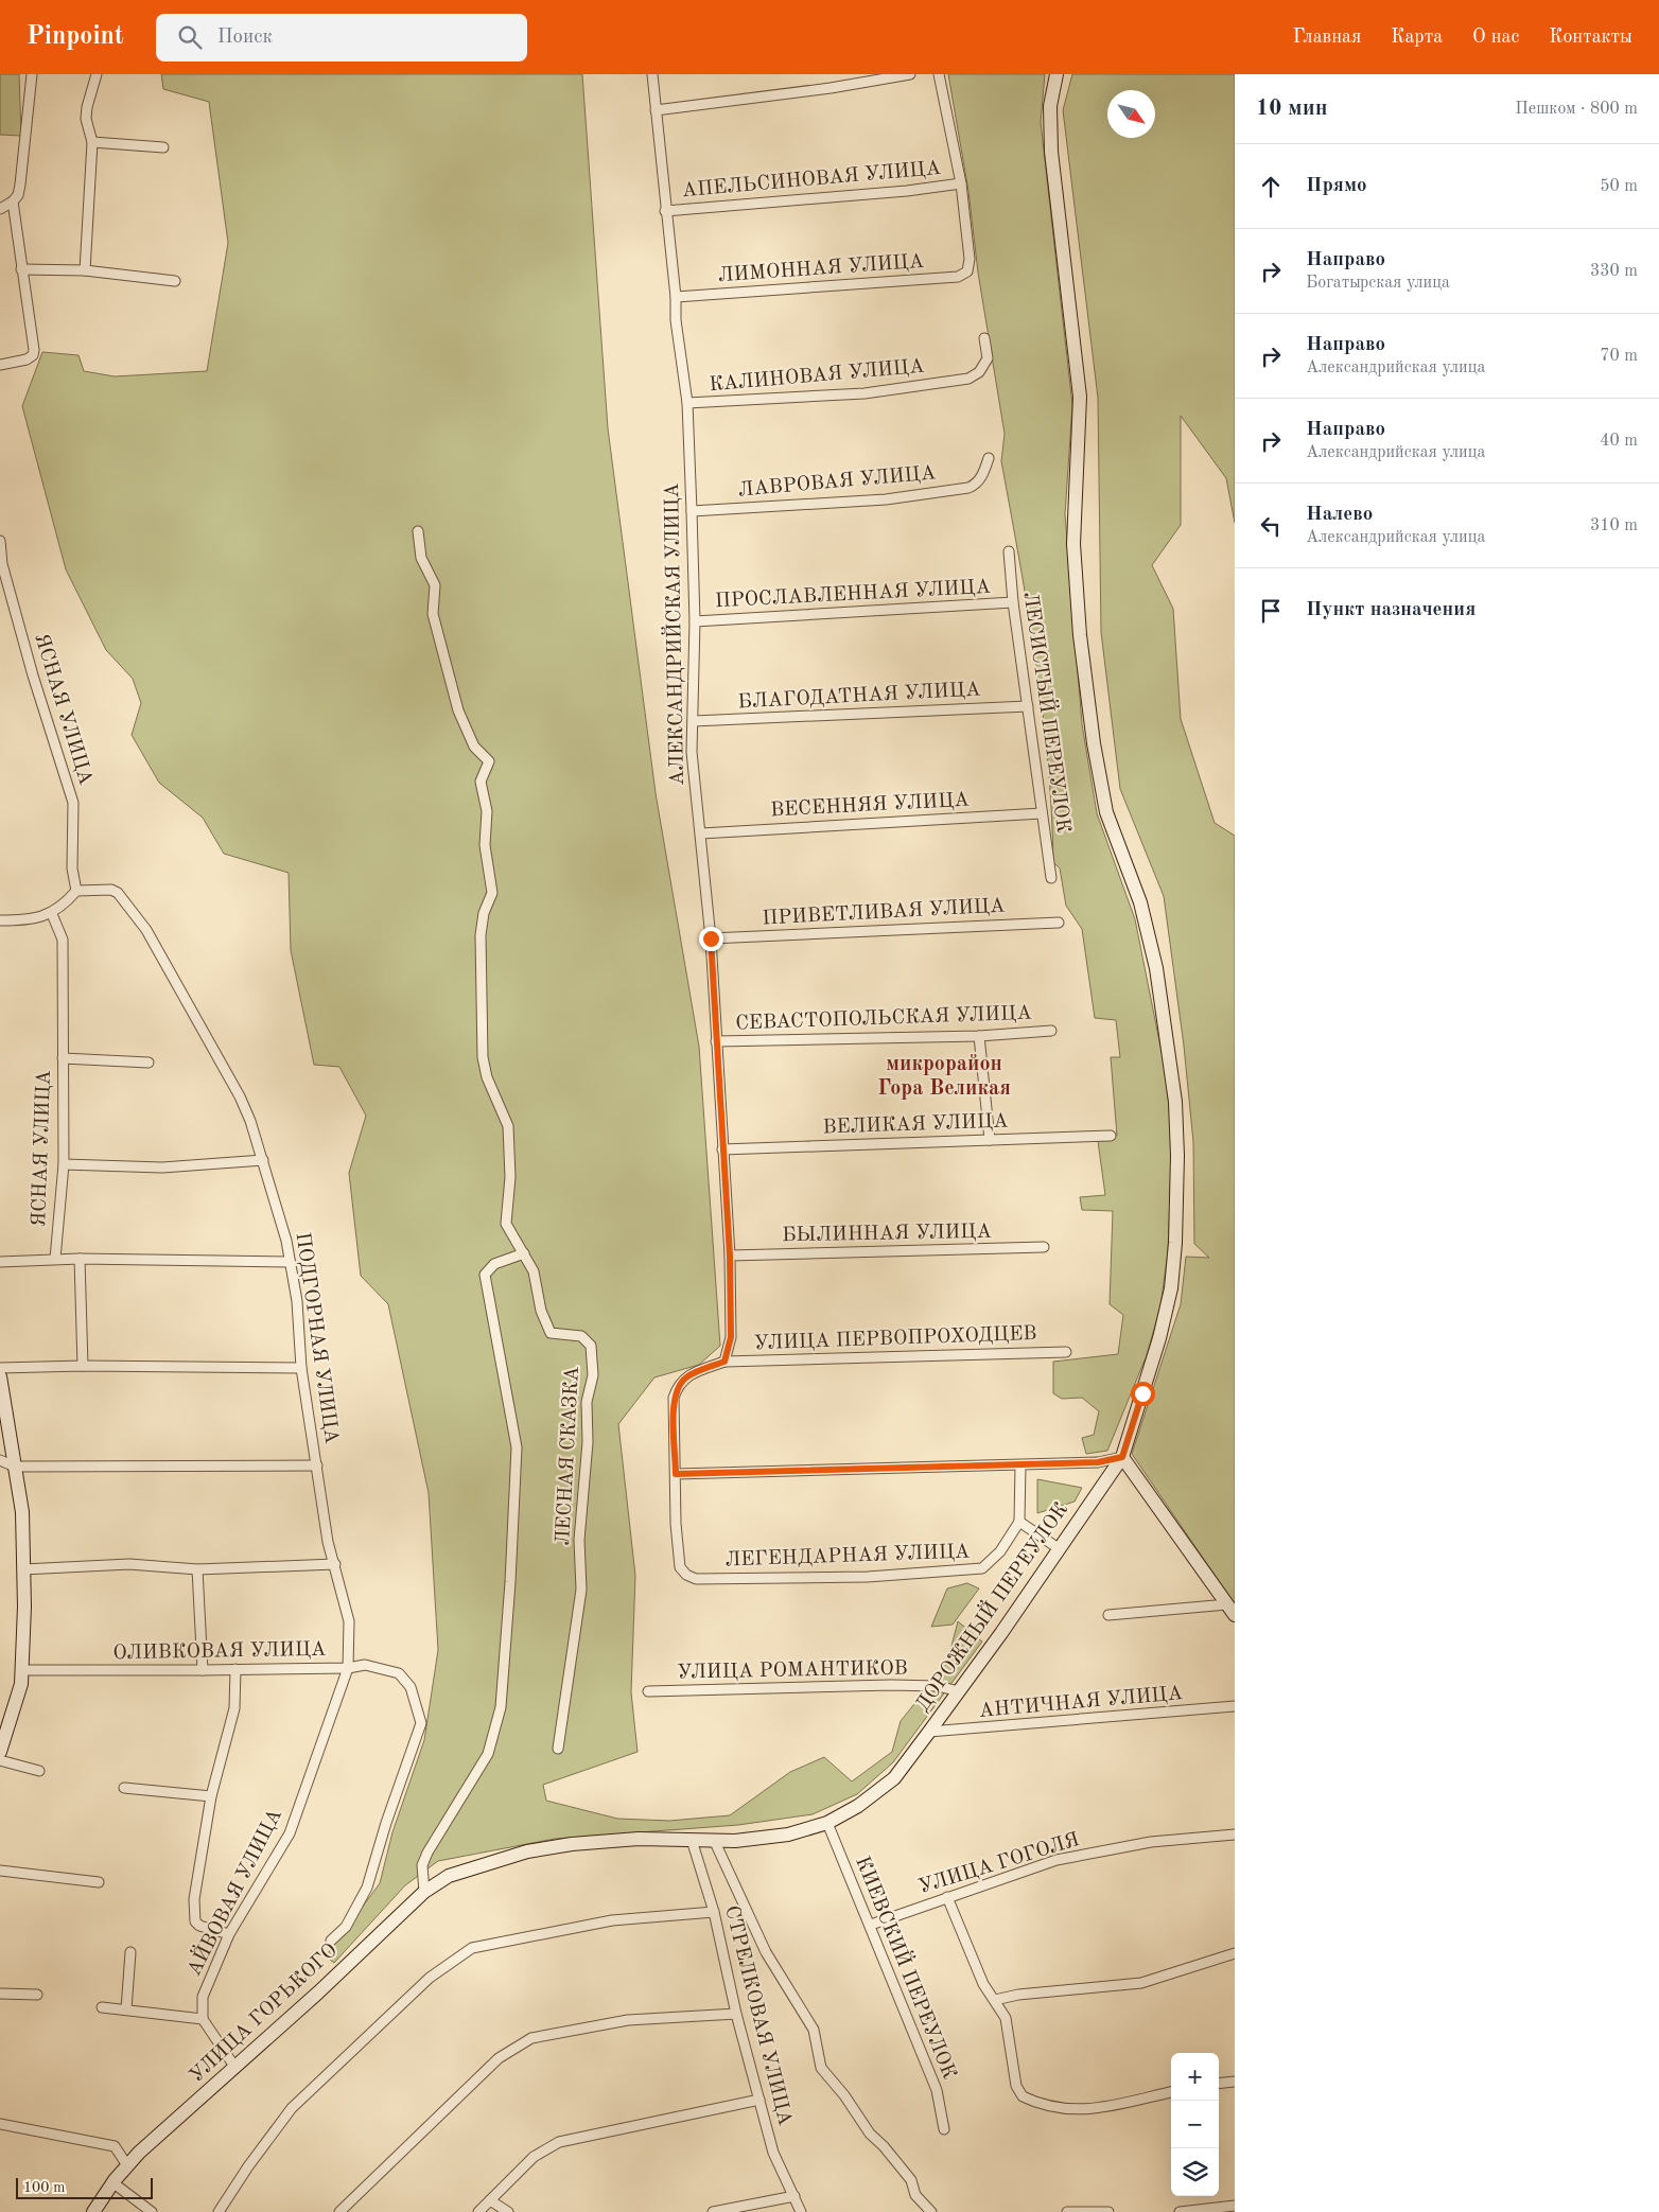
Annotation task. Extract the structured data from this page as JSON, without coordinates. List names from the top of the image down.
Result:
{
  "streets": {
    "main road": ["ДОРОЖНЫЙ ПЕРЕУЛОК", "УЛИЦА ГОРЬКОГО"],
    "street": [
      "АПЕЛЬСИНОВАЯ УЛИЦА",
      "ЛИМОННАЯ УЛИЦА",
      "КАЛИНОВАЯ УЛИЦА",
      "ЛАВРОВАЯ УЛИЦА",
      "ПРОСЛАВЛЕННАЯ УЛИЦА",
      "АЛЕКСАНДРИЙСКАЯ УЛИЦА",
      "БЛАГОДАТНАЯ УЛИЦА",
      "ЯСНАЯ УЛИЦА",
      "ЛЕСИСТЫЙ ПЕРЕУЛОК",
      "ВЕСЕННЯЯ УЛИЦА",
      "ПРИВЕТЛИВАЯ УЛИЦА",
      "СЕВАСТОПОЛЬСКАЯ УЛИЦА",
      "ВЕЛИКАЯ УЛИЦА",
      "БЫЛИННАЯ УЛИЦА",
      "ПОДГОРНАЯ УЛИЦА",
      "УЛИЦА ПЕРВОПРОХОДЦЕВ",
      "ЛЕСНАЯ СКАЗКА",
      "ЛЕГЕНДАРНАЯ УЛИЦА",
      "ОЛИВКОВАЯ УЛИЦА",
      "УЛИЦА РОМАНТИКОВ",
      "АНТИЧНАЯ УЛИЦА",
      "УЛИЦА ГОГОЛЯ",
      "АЙВОВАЯ УЛИЦА",
      "КИЕВСКИЙ ПЕРЕУЛОК",
      "СТРЕЛКОВАЯ УЛИЦА"
    ]
  },
  "crossings": [
    ["АПЕЛЬСИНОВАЯ УЛИЦА", "ЛИМОННАЯ УЛИЦА"],
    ["АПЕЛЬСИНОВАЯ УЛИЦА", "АЛЕКСАНДРИЙСКАЯ УЛИЦА"],
    ["ЛИМОННАЯ УЛИЦА", "АЛЕКСАНДРИЙСКАЯ УЛИЦА"],
    ["КАЛИНОВАЯ УЛИЦА", "АЛЕКСАНДРИЙСКАЯ УЛИЦА"],
    ["ЛАВРОВАЯ УЛИЦА", "АЛЕКСАНДРИЙСКАЯ УЛИЦА"],
    ["ПРОСЛАВЛЕННАЯ УЛИЦА", "АЛЕКСАНДРИЙСКАЯ УЛИЦА"],
    ["ПРОСЛАВЛЕННАЯ УЛИЦА", "ЛЕСИСТЫЙ ПЕРЕУЛОК"],
    ["АЛЕКСАНДРИЙСКАЯ УЛИЦА", "БЛАГОДАТНАЯ УЛИЦА"],
    ["АЛЕКСАНДРИЙСКАЯ УЛИЦА", "ВЕСЕННЯЯ УЛИЦА"],
    ["АЛЕКСАНДРИЙСКАЯ УЛИЦА", "ПРИВЕТЛИВАЯ УЛИЦА"],
    ["АЛЕКСАНДРИЙСКАЯ УЛИЦА", "СЕВАСТОПОЛЬСКАЯ УЛИЦА"],
    ["АЛЕКСАНДРИЙСКАЯ УЛИЦА", "ВЕЛИКАЯ УЛИЦА"],
    ["АЛЕКСАНДРИЙСКАЯ УЛИЦА", "БЫЛИННАЯ УЛИЦА"],
    ["АЛЕКСАНДРИЙСКАЯ УЛИЦА", "УЛИЦА ПЕРВОПРОХОДЦЕВ"],
    ["БЛАГОДАТНАЯ УЛИЦА", "ЛЕСИСТЫЙ ПЕРЕУЛОК"],
    ["ЯСНАЯ УЛИЦА", "ПОДГОРНАЯ УЛИЦА"],
    ["ЛЕСИСТЫЙ ПЕРЕУЛОК", "ВЕСЕННЯЯ УЛИЦА"],
    ["ПОДГОРНАЯ УЛИЦА", "ОЛИВКОВАЯ УЛИЦА"],
    ["ПОДГОРНАЯ УЛИЦА", "АЙВОВАЯ УЛИЦА"],
    ["ДОРОЖНЫЙ ПЕРЕУЛОК", "УЛИЦА РОМАНТИКОВ"],
    ["ДОРОЖНЫЙ ПЕРЕУЛОК", "АНТИЧНАЯ УЛИЦА"],
    ["ДОРОЖНЫЙ ПЕРЕУЛОК", "КИЕВСКИЙ ПЕРЕУЛОК"],
    ["ДОРОЖНЫЙ ПЕРЕУЛОК", "УЛИЦА ГОРЬКОГО"],
    ["ДОРОЖНЫЙ ПЕРЕУЛОК", "СТРЕЛКОВАЯ УЛИЦА"],
    ["ОЛИВКОВАЯ УЛИЦА", "АЙВОВАЯ УЛИЦА"],
    ["УЛИЦА ГОГОЛЯ", "КИЕВСКИЙ ПЕРЕУЛОК"],
    ["УЛИЦА ГОРЬКОГО", "СТРЕЛКОВАЯ УЛИЦА"]
  ],
  "districts": ["микрорайон Гора Великая"],
  "scale_bar": "100 m",
  "north": "bottom right",
  "page": {
    "header": "Pinpoint",
    "search": "Поиск",
    "nav": [
      "Главная",
      "Карта",
      "О нас",
      "Контакты"
    ],
    "heading": ["10 мин", "Пешком · 800 m"],
    "list": [
      ["Прямо", "50 m"],
      ["Направо", "Богатырская улица", "330 m"],
      ["Направо", "Александрийская улица", "70 m"],
      ["Направо", "Александрийская улица", "40 m"],
      ["Налево", "Александрийская улица", "310 m"],
      "Пункт назначения"
    ],
    "map_buttons": ["+", "−"],
    "scale": "100 m"
  }
}
